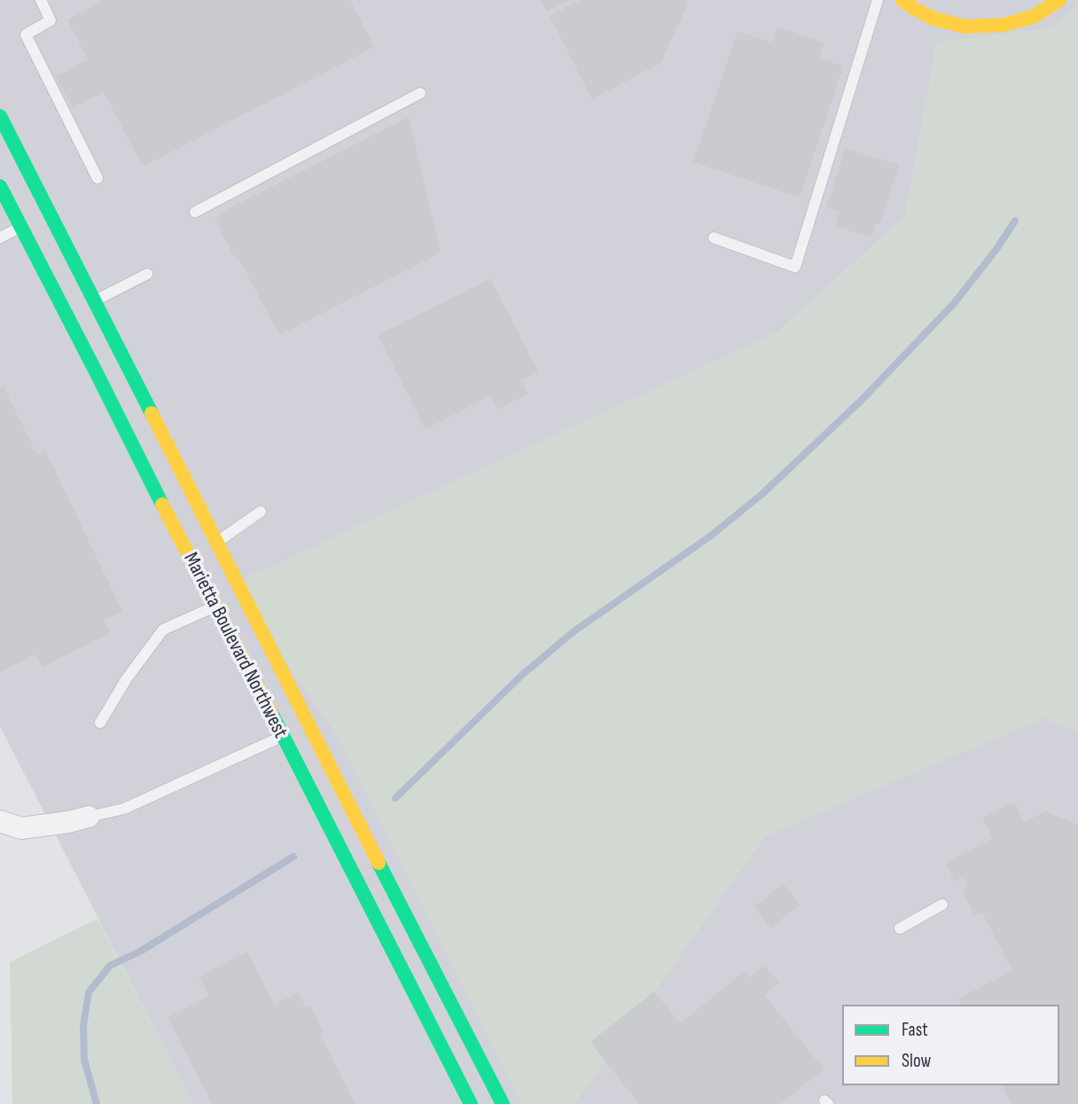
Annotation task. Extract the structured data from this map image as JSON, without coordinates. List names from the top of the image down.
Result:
{
  "streets": {
    "main road": ["Marietta Boulevard Northwest"]
  },
  "legend": ["Fast", "Slow"]
}
